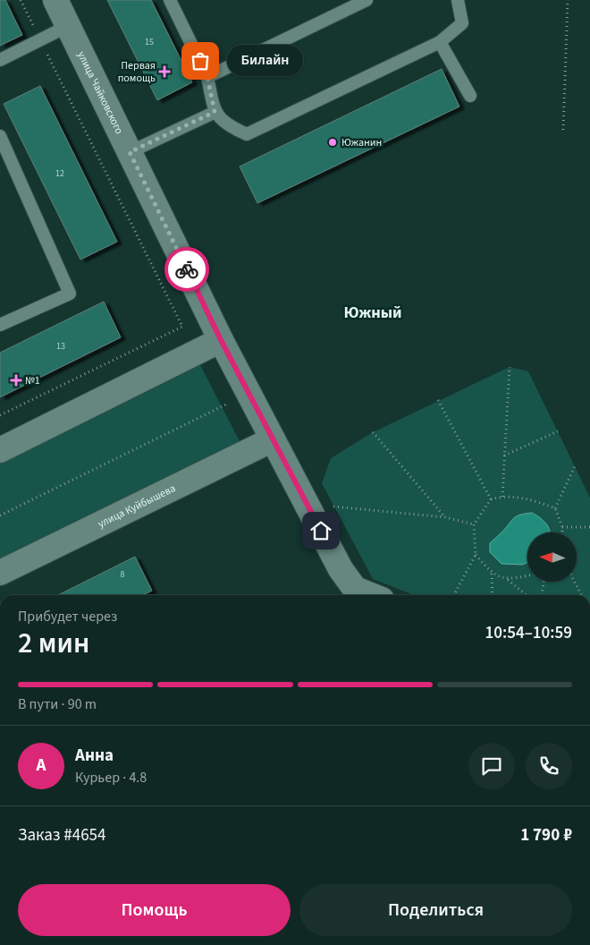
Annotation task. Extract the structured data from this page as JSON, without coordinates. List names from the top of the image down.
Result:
{
  "streets": {
    "street": ["улица Чайковского", "улица Куйбышева"]
  },
  "crossings": [
    ["улица Чайковского", "улица Куйбышева"]
  ],
  "districts": ["Южный"],
  "places": {
    "other": ["Билайн", "Южанин"],
    "health": ["Первая помощь", "№1"]
  },
  "house_numbers": [
    "15",
    "12",
    "13",
    "8"
  ],
  "north": "left",
  "page": {
    "bubble": "Билайн",
    "heading": ["2 мин", "Прибудет через", "10:54–10:59"],
    "panel": [
      "Анна",
      "Курьер · 4.8",
      "Заказ #4654",
      "1 790 ₽"
    ],
    "bar": "В пути · 90 m",
    "round": "А",
    "buttons": ["Помощь", "Поделиться"]
  }
}
